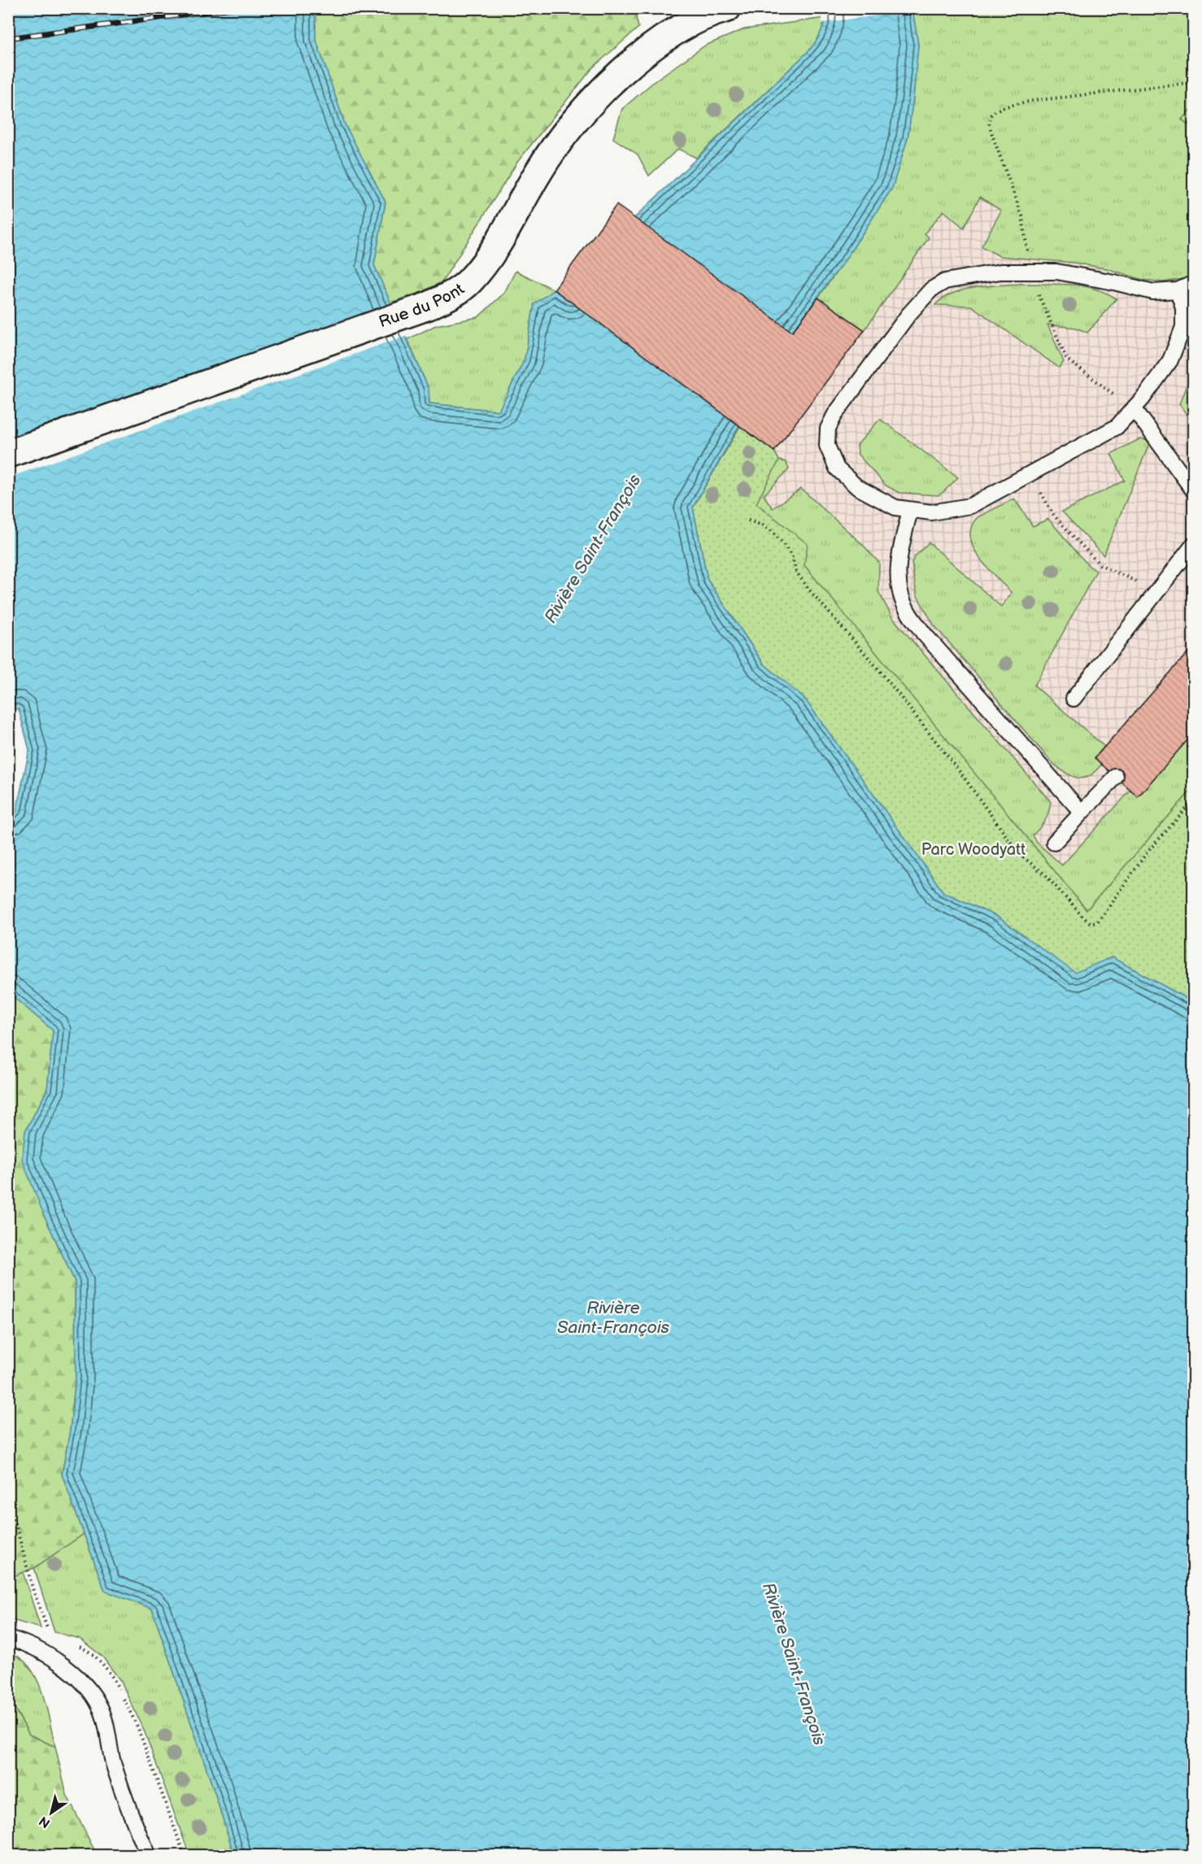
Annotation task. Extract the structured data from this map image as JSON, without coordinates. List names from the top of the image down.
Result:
{
  "streets": {
    "street": ["Rue du Pont"]
  },
  "water": ["Rivière Saint-François"],
  "parks": ["Parc Woodyatt"],
  "north": "bottom left"
}
